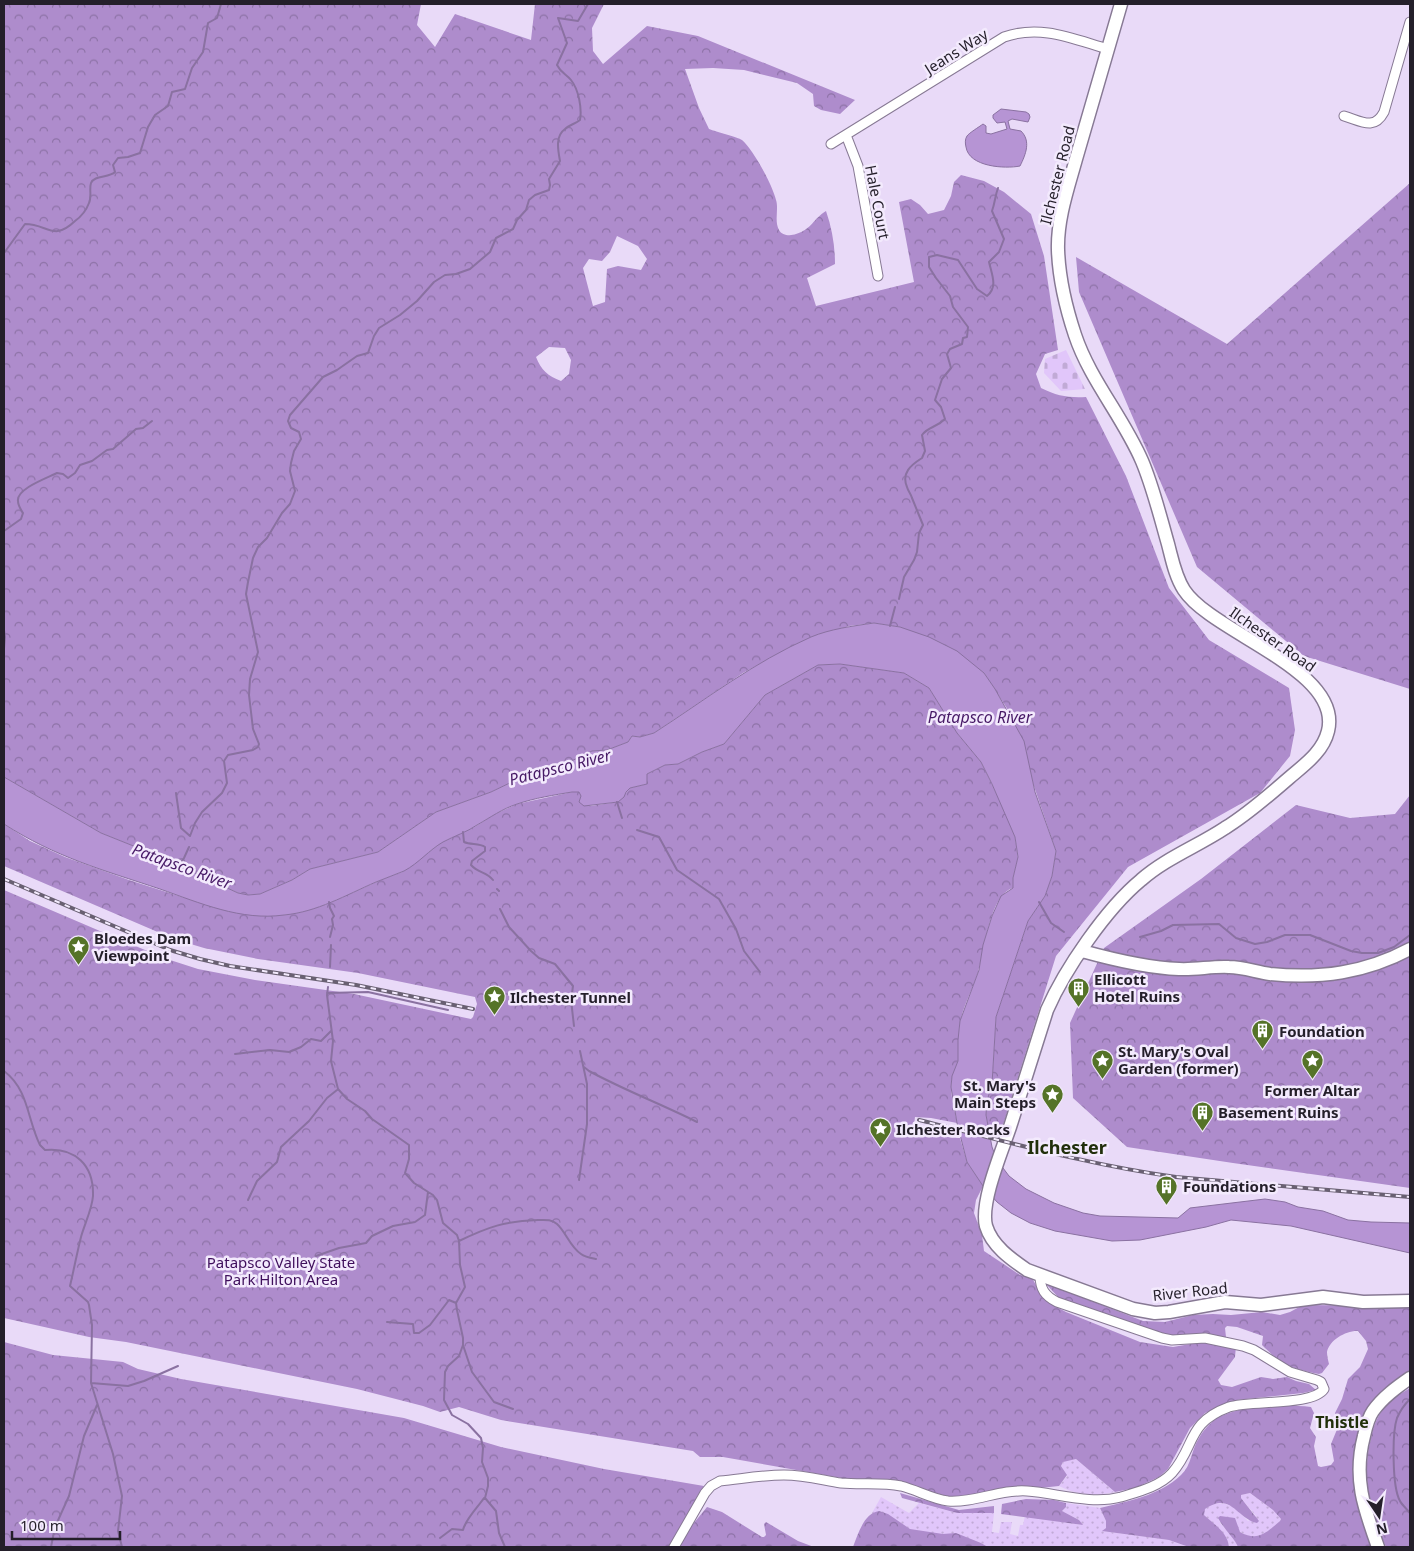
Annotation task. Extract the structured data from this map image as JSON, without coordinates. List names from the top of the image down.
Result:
{
  "streets": {
    "street": [
      "Jeans Way",
      "Ilchester Road",
      "Hale Court",
      "River Road"
    ]
  },
  "crossings": [
    ["Jeans Way", "Ilchester Road"],
    ["Jeans Way", "Hale Court"],
    ["Ilchester Road", "River Road"]
  ],
  "districts": ["Ilchester", "Thistle"],
  "water": ["Patapsco River"],
  "parks": ["Patapsco Valley State Park Hilton Area"],
  "places": {
    "place": [
      "Bloedes Dam Viewpoint",
      "Ilchester Tunnel",
      "St. Mary's Oval Garden (former)",
      "Former Altar",
      "St. Mary's Main Steps",
      "Ilchester Rocks"
    ],
    "building": [
      "Ellicott Hotel Ruins",
      "Foundation",
      "Basement Ruins",
      "Foundations"
    ]
  },
  "scale_bar": "100 m",
  "north": "bottom"
}
